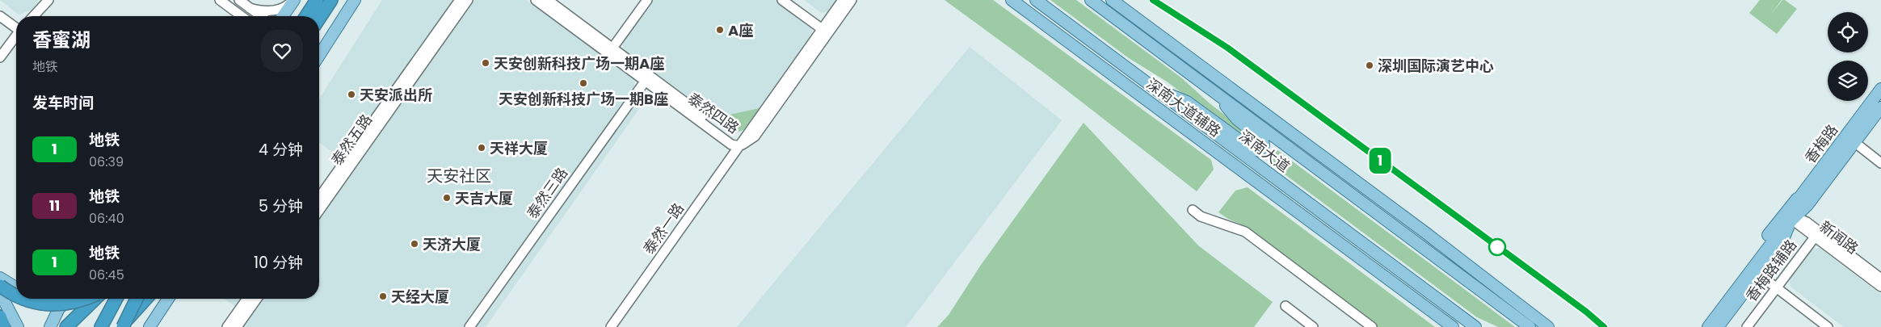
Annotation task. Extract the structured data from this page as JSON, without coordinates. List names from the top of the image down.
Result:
{
  "streets": {
    "main road": ["深南大道辅路", "香梅路", "深南大道"],
    "street": [
      "泰然四路",
      "泰然五路",
      "泰然三路",
      "泰然一路",
      "新闻路",
      "香梅路辅路"
    ]
  },
  "crossings": [
    ["泰然四路", "泰然三路"],
    ["泰然四路", "泰然一路"],
    ["香梅路", "新闻路"],
    ["新闻路", "香梅路辅路"]
  ],
  "districts": ["天安社区"],
  "places": [
    "A座",
    "天安创新科技广场一期A座",
    "深圳国际演艺中心",
    "天安创新科技广场一期B座",
    "天安派出所",
    "天祥大厦",
    "天吉大厦",
    "天济大厦",
    "天经大厦"
  ],
  "lines": ["metro line 1"],
  "page": {
    "on_map": "1",
    "heading": [
      ["香蜜湖", "地铁"],
      "发车时间"
    ],
    "list": [
      {
        "mark": "1",
        "name": "地铁",
        "note": "06:39",
        "value": "4 分钟"
      },
      {
        "mark": "11",
        "name": "地铁",
        "note": "06:40",
        "value": "5 分钟"
      },
      {
        "mark": "1",
        "name": "地铁",
        "note": "06:45",
        "value": "10 分钟"
      }
    ]
  }
}
